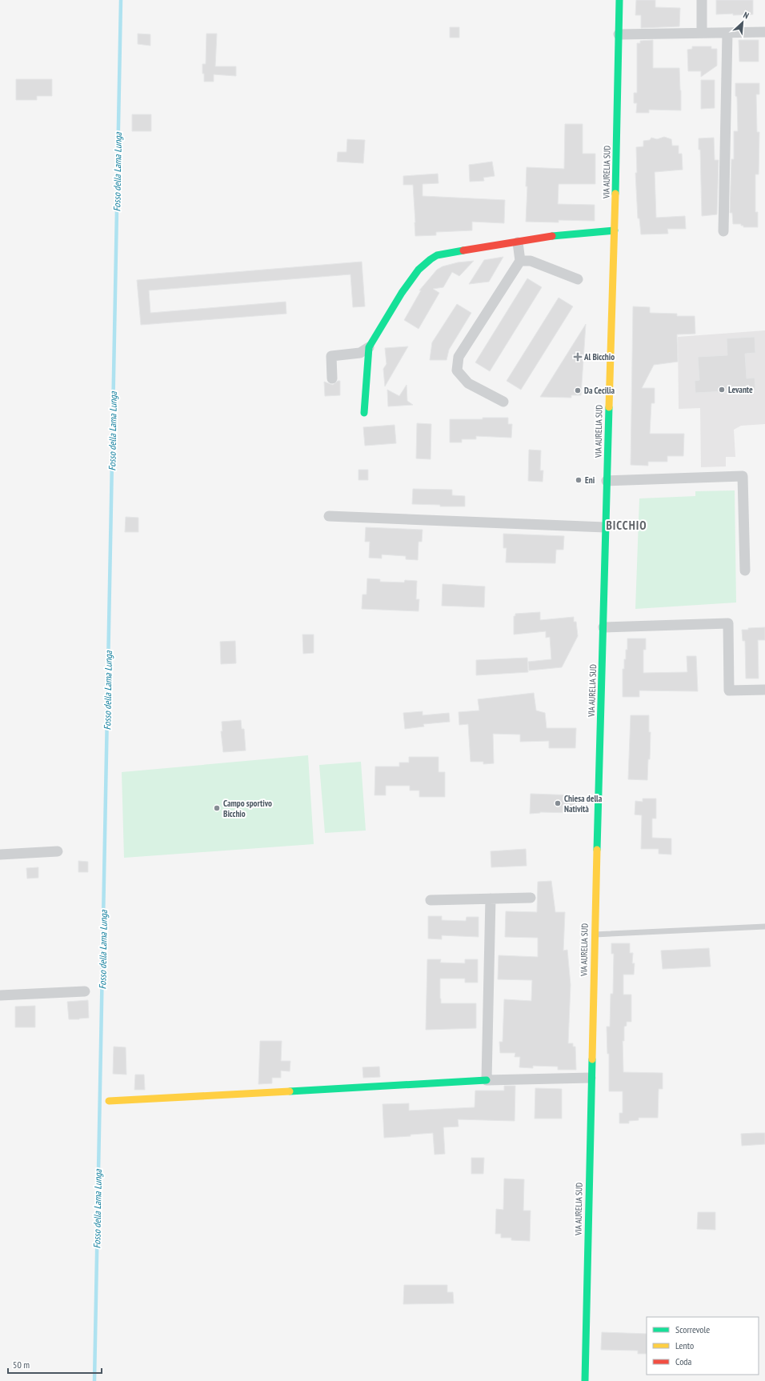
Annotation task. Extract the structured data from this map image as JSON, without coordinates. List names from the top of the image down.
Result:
{
  "streets": {
    "main road": ["VIA AURELIA SUD"]
  },
  "districts": ["BICCHIO"],
  "water": ["Fosso della Lama Lunga"],
  "places": {
    "health": ["Al Bicchio"],
    "other": [
      "Levante",
      "Da Cecilia",
      "Eni",
      "Chiesa della Natività",
      "Campo sportivo Bicchio"
    ]
  },
  "legend": ["Scorrevole", "Lento", "Coda"],
  "scale_bar": "50 m",
  "north": "top right"
}
